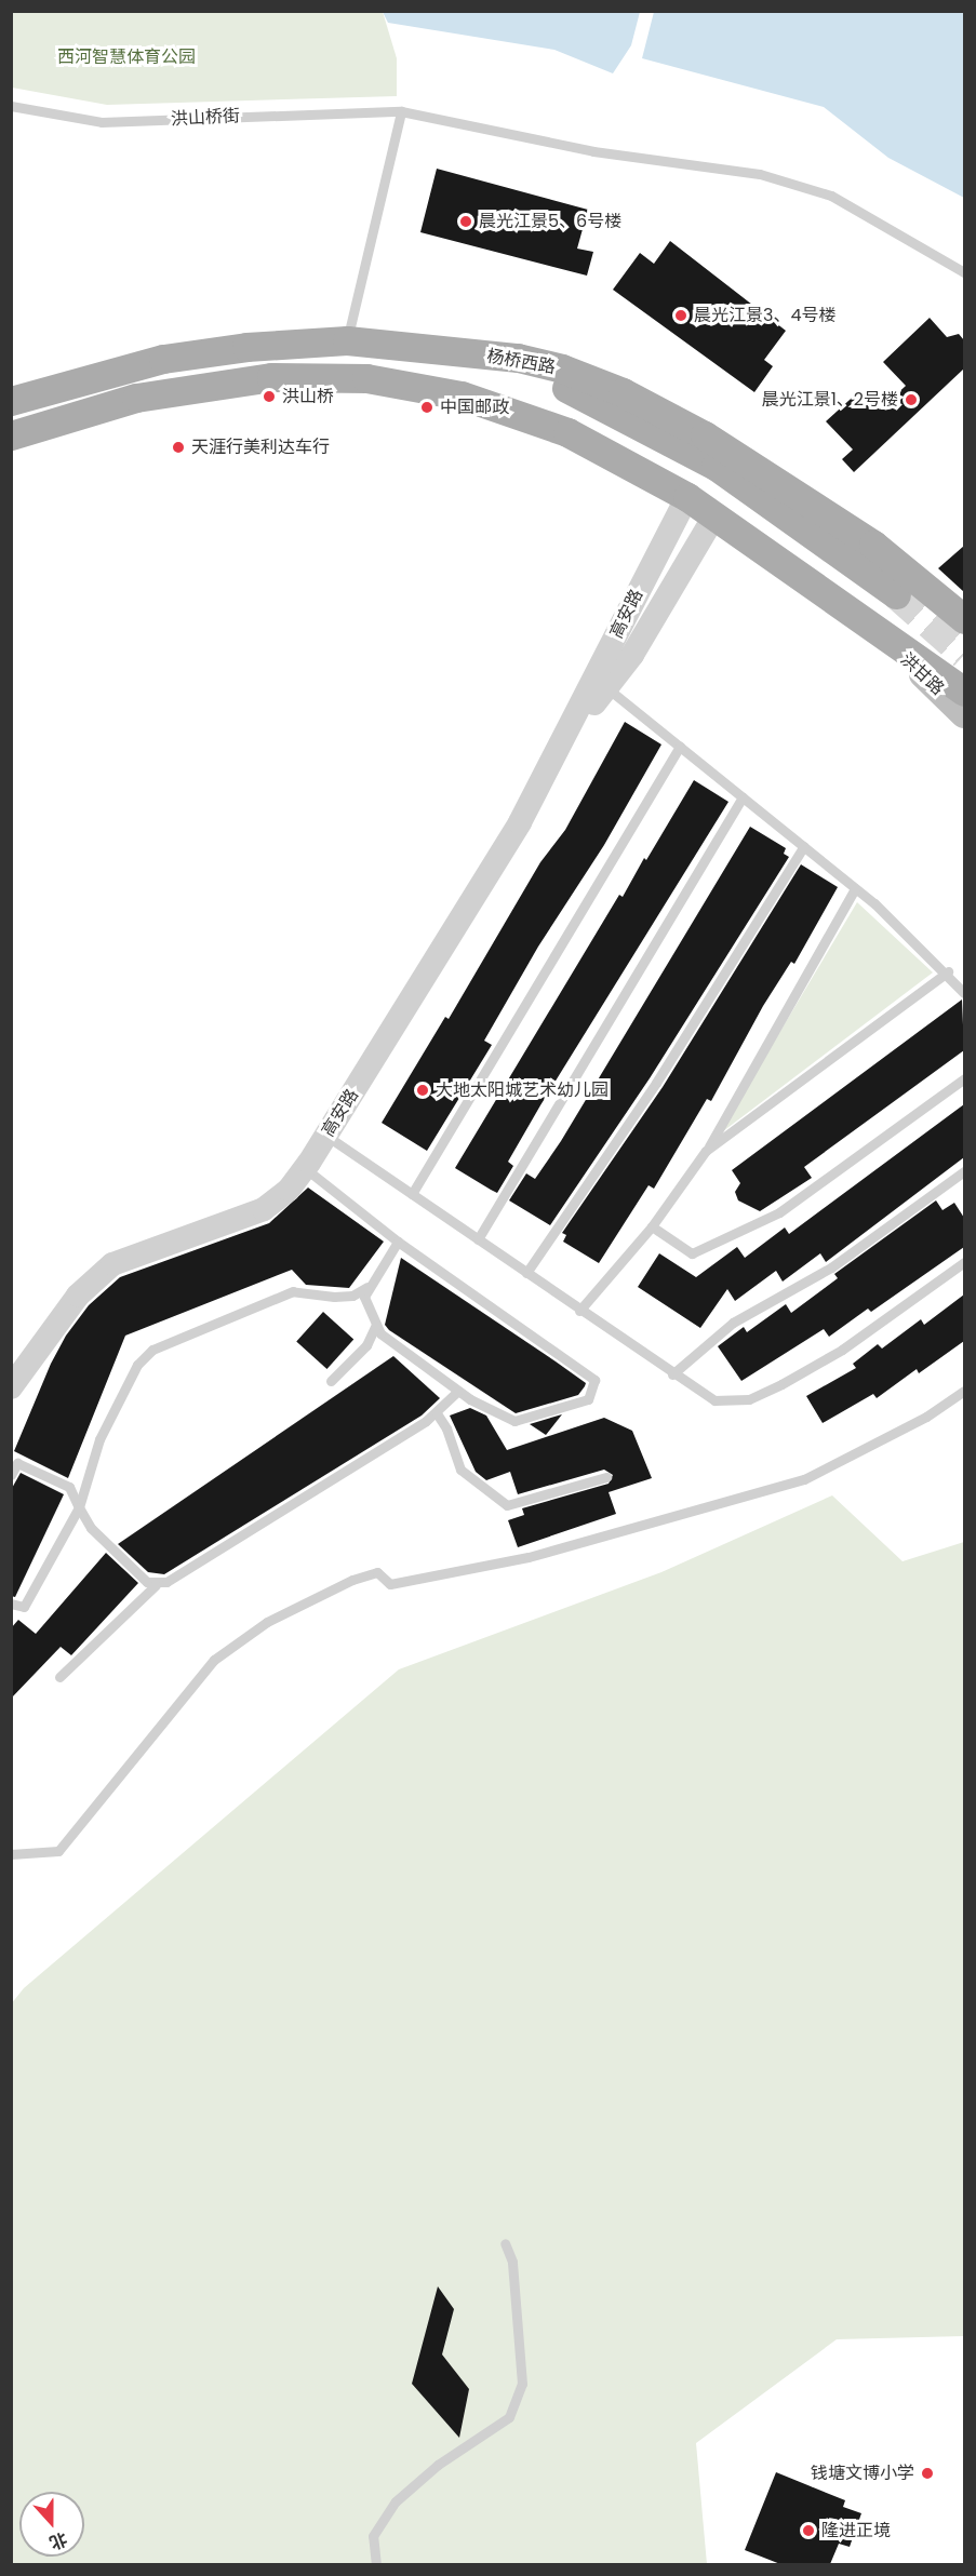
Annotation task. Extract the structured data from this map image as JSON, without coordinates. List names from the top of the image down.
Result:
{
  "streets": {
    "main road": ["杨桥西路", "洪甘路"],
    "street": ["高安路"],
    "lane": ["洪山桥街"]
  },
  "parks": ["西河智慧体育公园"],
  "places": [
    "晨光江景5、6号楼",
    "晨光江景3、4号楼",
    "洪山桥",
    "晨光江景1、2号楼",
    "中国邮政",
    "天涯行美利达车行",
    "大地太阳城艺术幼儿园",
    "钱塘文博小学",
    "隆进正境"
  ],
  "north": "bottom"
}
